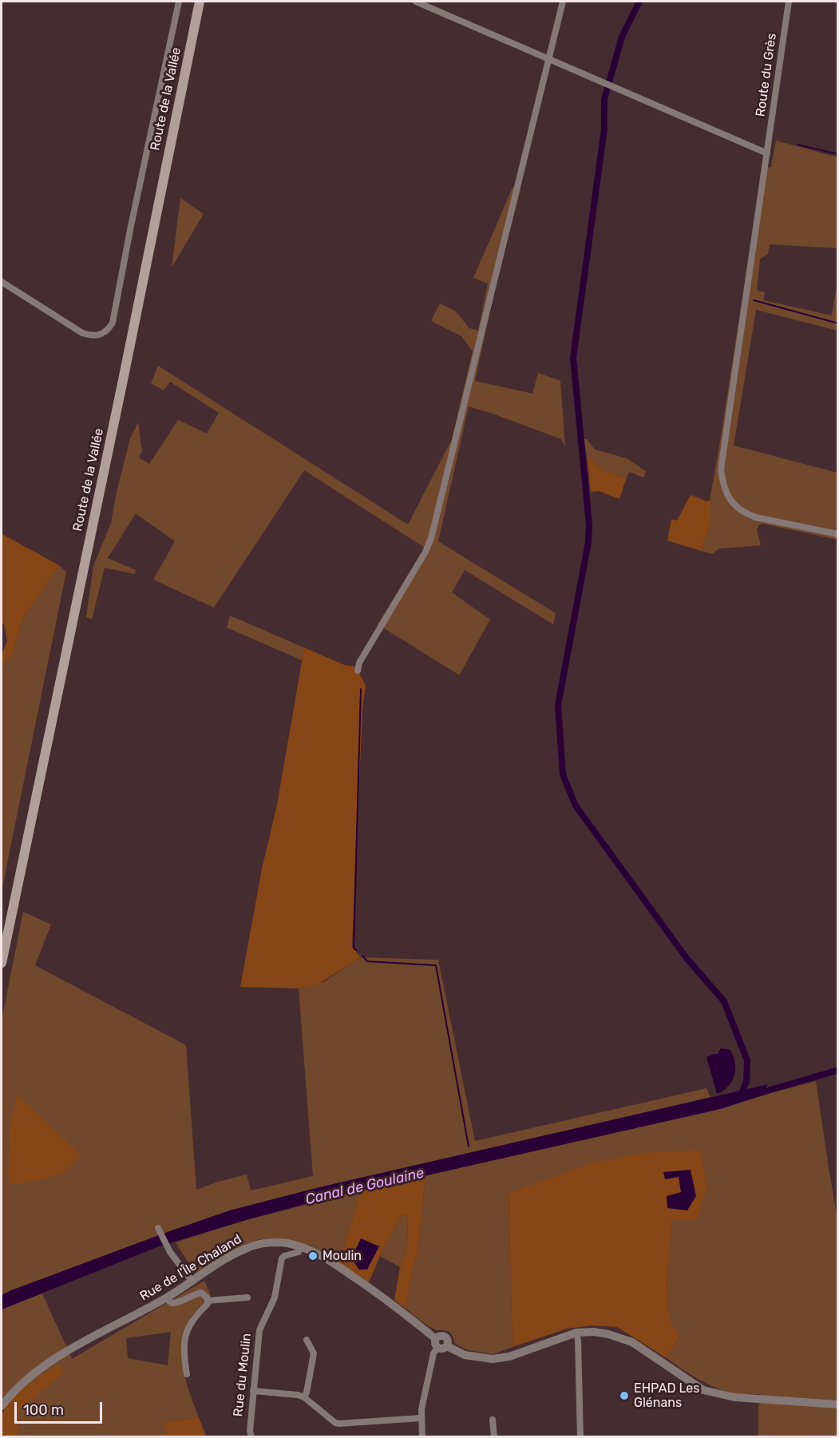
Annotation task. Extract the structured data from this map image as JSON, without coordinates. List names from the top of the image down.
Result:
{
  "streets": {
    "main road": ["Route de la Vallée"],
    "street": ["Route du Grès", "Rue de l'Île Chaland", "Rue du Moulin"]
  },
  "crossings": [
    ["Rue de l'Île Chaland", "Rue du Moulin"]
  ],
  "water": ["Canal de Goulaine"],
  "places": ["Moulin", "EHPAD Les Glénans"],
  "scale_bar": "100 m"
}
